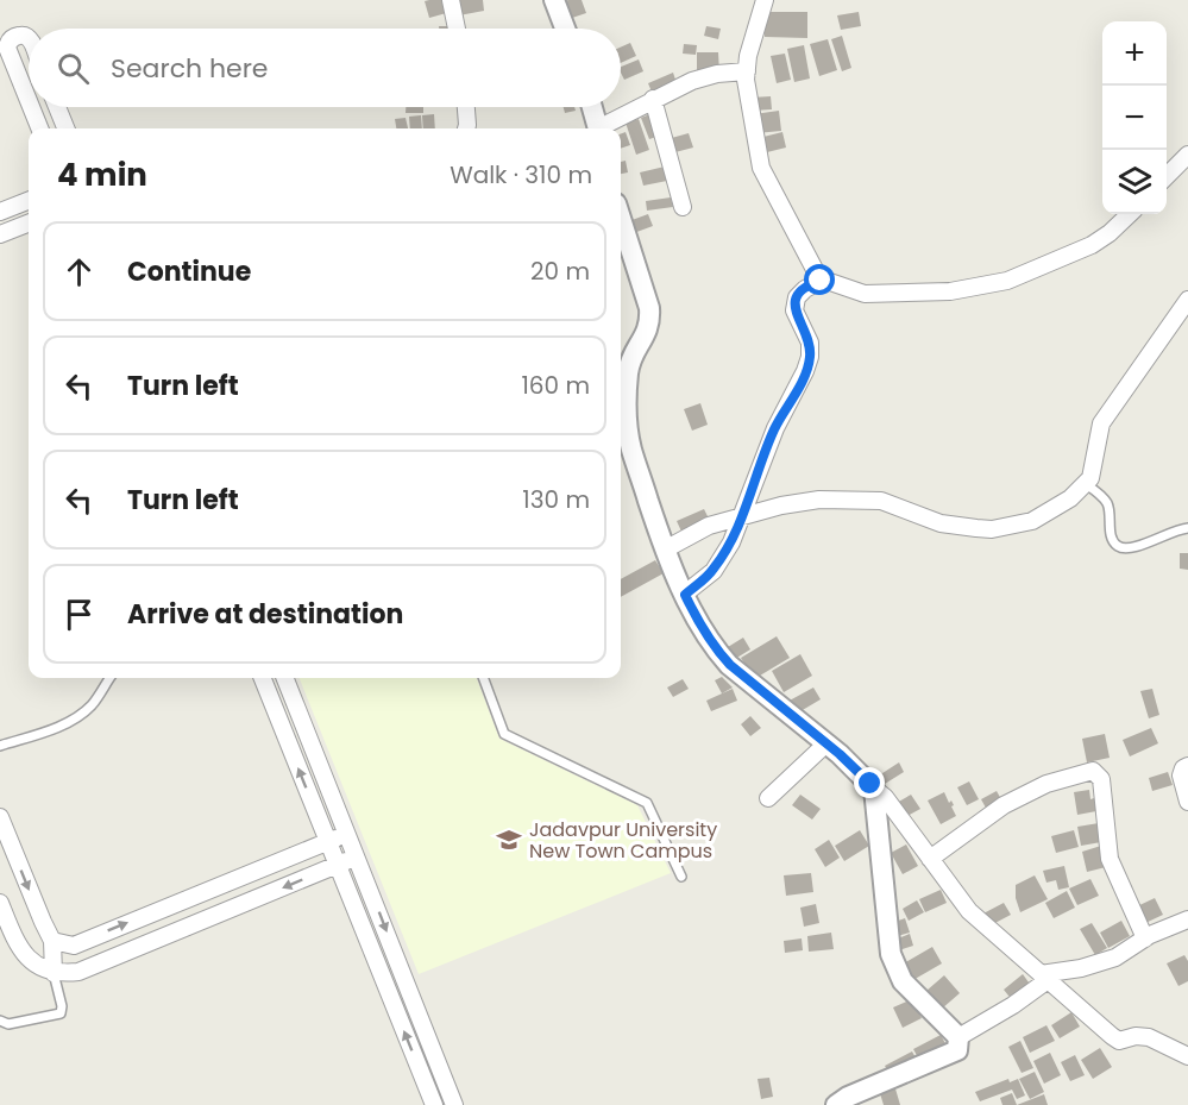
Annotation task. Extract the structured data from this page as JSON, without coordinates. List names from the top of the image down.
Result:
{
  "places": {
    "school or university": ["Jadavpur University New Town Campus"]
  },
  "page": {
    "map_buttons": ["+", "−"],
    "search": "Search here",
    "heading": ["4 min", "Walk · 310 m"],
    "list": [
      ["Continue", "20 m"],
      ["Turn left", "160 m"],
      ["Turn left", "130 m"],
      "Arrive at destination"
    ]
  }
}
